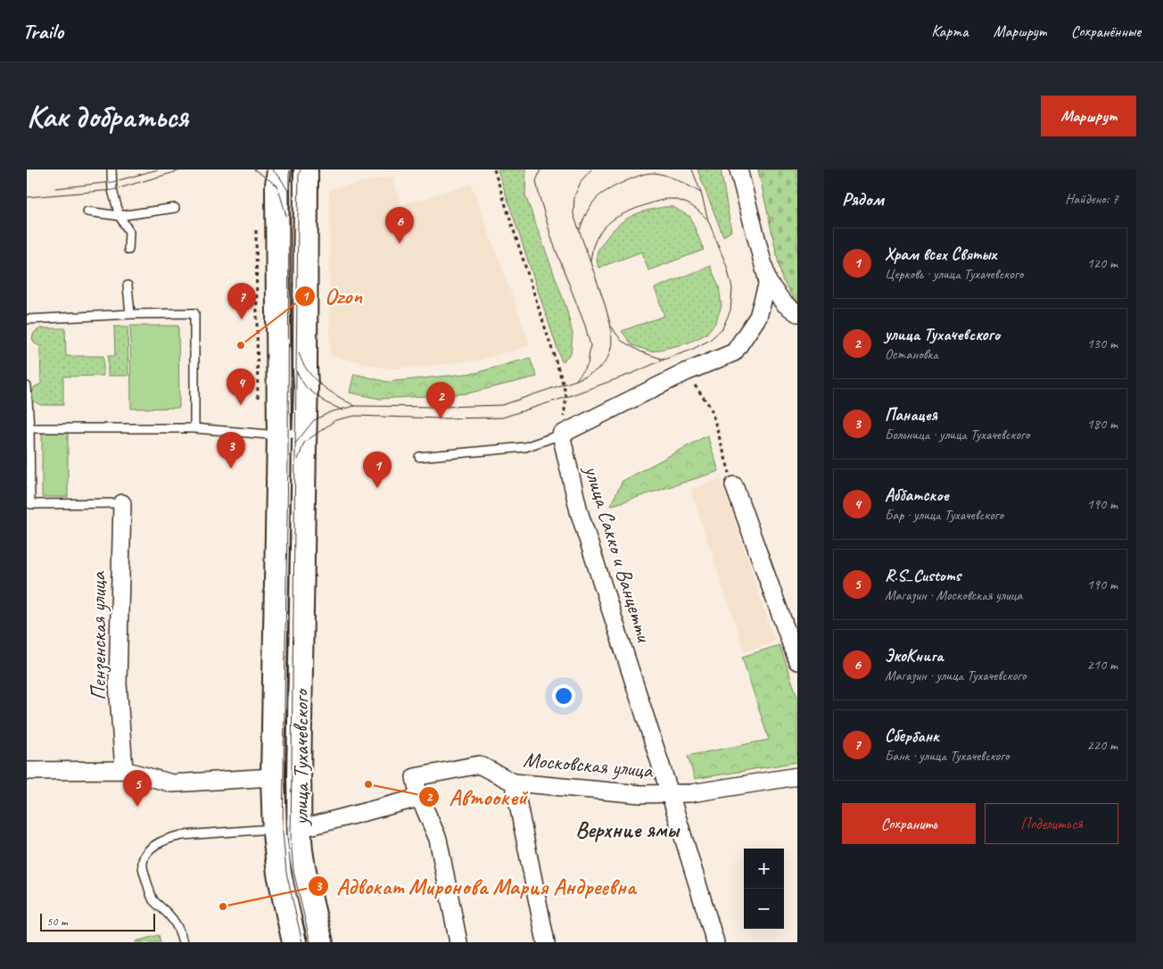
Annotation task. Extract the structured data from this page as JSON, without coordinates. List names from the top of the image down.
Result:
{
  "streets": {
    "main road": ["улица Тухачевского"],
    "street": ["улица Сакко и Ванцетти", "Пензенская улица", "Московская улица"]
  },
  "crossings": [
    ["улица Сакко и Ванцетти", "Московская улица"]
  ],
  "districts": ["Верхние ямы"],
  "places": ["Ozon", "Автоокей", "Адвокат Миронова Мария Андреевна"],
  "scale_bar": "50 m",
  "page": {
    "header": "Trailo",
    "nav": ["Карта", "Маршрут", "Сохранённые"],
    "buttons": [
      "Маршрут",
      ["Сохранить", "Поделиться"]
    ],
    "title": "Как добраться",
    "heading": ["Рядом", "Найдено: 7"],
    "pins": [
      "6",
      "7",
      "4",
      "2",
      "3",
      "1",
      "5"
    ],
    "list": [
      {
        "mark": "1",
        "name": "Храм всех Святых",
        "note": "Церковь · улица Тухачевского",
        "value": "120 m"
      },
      {
        "mark": "2",
        "name": "улица Тухачевского",
        "note": "Остановка",
        "value": "130 m"
      },
      {
        "mark": "3",
        "name": "Панацея",
        "note": "Больница · улица Тухачевского",
        "value": "180 m"
      },
      {
        "mark": "4",
        "name": "Аббатское",
        "note": "Бар · улица Тухачевского",
        "value": "190 m"
      },
      {
        "mark": "5",
        "name": "R.S_Customs",
        "note": "Магазин · Московская улица",
        "value": "190 m"
      },
      {
        "mark": "6",
        "name": "ЭкоКнига",
        "note": "Магазин · улица Тухачевского",
        "value": "210 m"
      },
      {
        "mark": "7",
        "name": "Сбербанк",
        "note": "Банк · улица Тухачевского",
        "value": "220 m"
      }
    ],
    "map_buttons": ["+", "−"],
    "scale": "50 m"
  }
}
